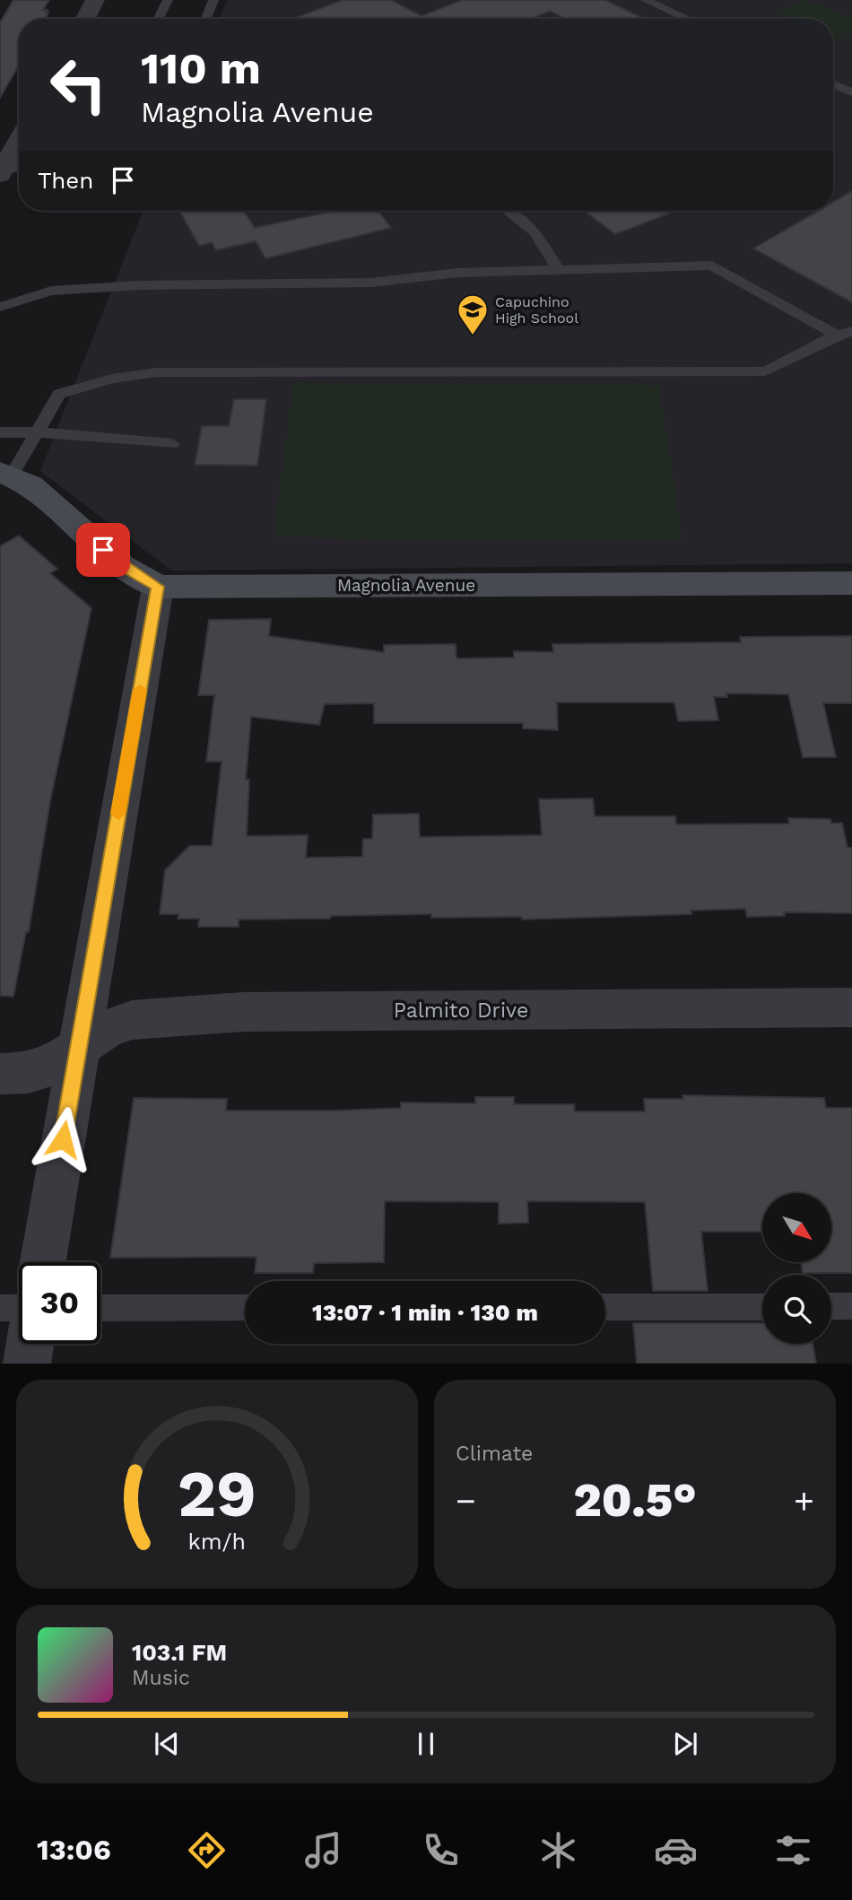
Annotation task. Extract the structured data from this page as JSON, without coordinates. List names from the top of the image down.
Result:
{
  "streets": {
    "main road": ["Magnolia Avenue"],
    "street": ["Palmito Drive"]
  },
  "places": {
    "school or university": ["Capuchino High School"]
  },
  "north": "bottom right",
  "page": {
    "turn": ["110 m", "Magnolia Avenue"],
    "then": "Then",
    "limit": "30",
    "trip": "13:07 · 1 min · 130 m",
    "tile": "Climate",
    "heat": ["−", "20.5°", "+"],
    "song": ["103.1 FM", "Music"],
    "tabs": "13:06",
    "gauge": ["29", "km/h"]
  }
}
